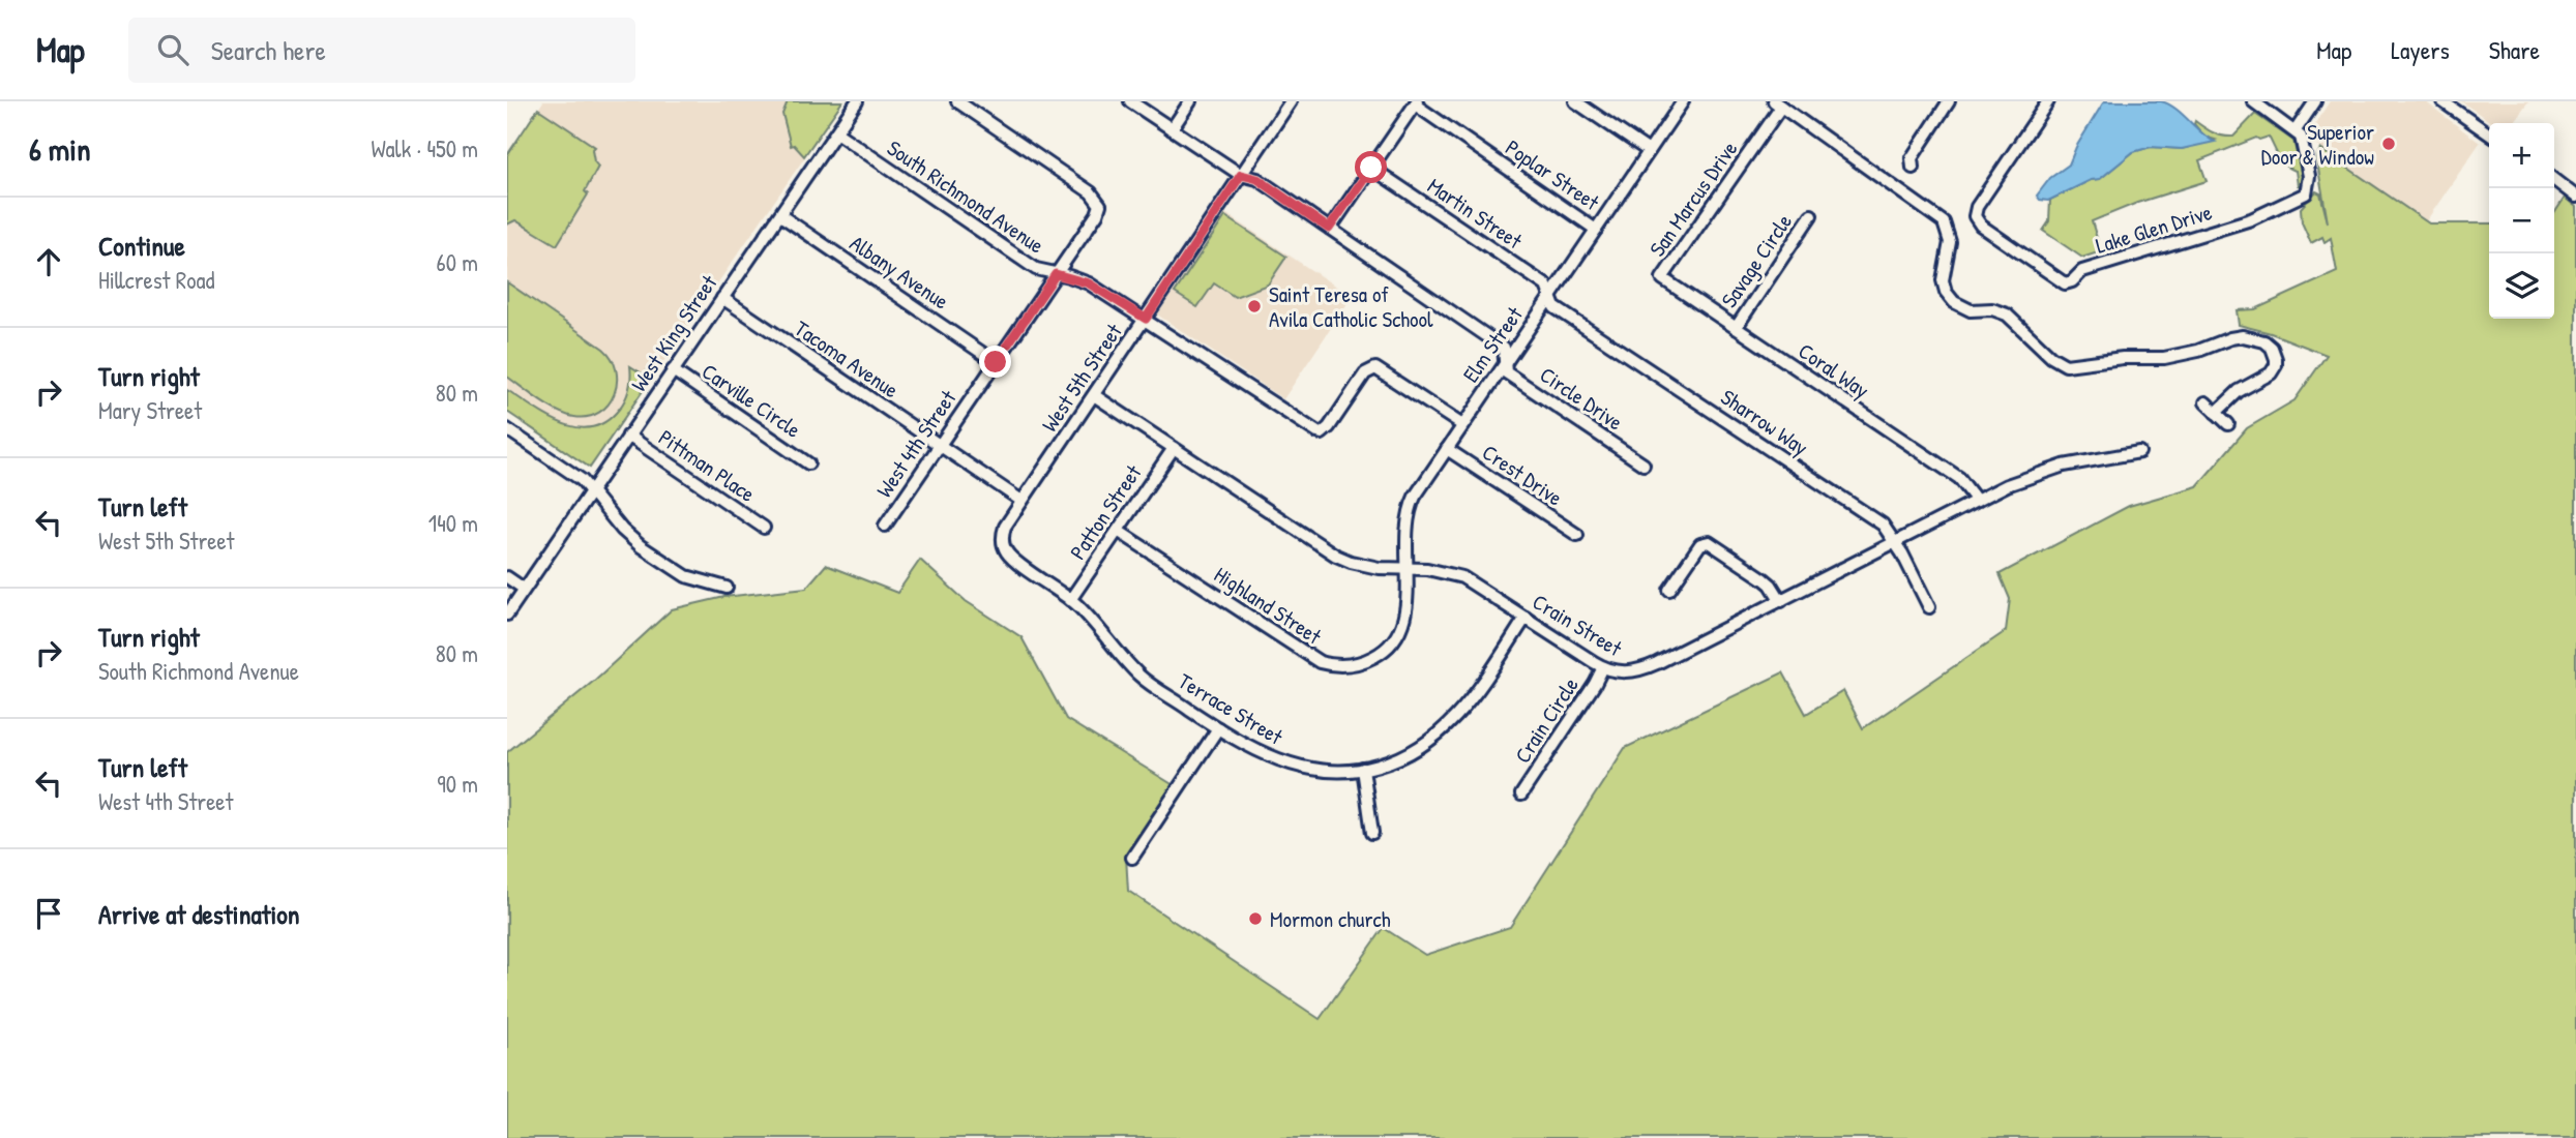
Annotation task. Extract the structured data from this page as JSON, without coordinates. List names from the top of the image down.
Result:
{
  "streets": {
    "street": [
      "Poplar Street",
      "South Richmond Avenue",
      "San Marcus Drive",
      "Martin Street",
      "Lake Glen Drive",
      "Savage Circle",
      "Albany Avenue",
      "West King Street",
      "Elm Street",
      "Tacoma Avenue",
      "Coral Way",
      "West 5th Street",
      "Circle Drive",
      "Carville Circle",
      "Sharrow Way",
      "West 4th Street",
      "Pittman Place",
      "Crest Drive",
      "Patton Street",
      "Highland Street",
      "Crain Street",
      "Terrace Street",
      "Crain Circle"
    ]
  },
  "crossings": [
    ["Poplar Street", "Elm Street"],
    ["South Richmond Avenue", "West King Street"],
    ["South Richmond Avenue", "Elm Street"],
    ["South Richmond Avenue", "West 5th Street"],
    ["South Richmond Avenue", "West 4th Street"],
    ["San Marcus Drive", "Coral Way"],
    ["Martin Street", "Elm Street"],
    ["Martin Street", "Sharrow Way"],
    ["Savage Circle", "Coral Way"],
    ["Albany Avenue", "West King Street"],
    ["Albany Avenue", "West 4th Street"],
    ["West King Street", "Tacoma Avenue"],
    ["West King Street", "Carville Circle"],
    ["West King Street", "Pittman Place"],
    ["Elm Street", "Circle Drive"],
    ["Elm Street", "Sharrow Way"],
    ["Elm Street", "Crest Drive"],
    ["Elm Street", "Highland Street"],
    ["Elm Street", "Crain Street"],
    ["Tacoma Avenue", "West 5th Street"],
    ["Tacoma Avenue", "West 4th Street"],
    ["Coral Way", "Crain Street"],
    ["West 5th Street", "Crain Street"],
    ["West 5th Street", "Terrace Street"],
    ["Sharrow Way", "Crain Street"],
    ["Patton Street", "Highland Street"],
    ["Patton Street", "Crain Street"],
    ["Patton Street", "Terrace Street"],
    ["Crain Street", "Terrace Street"],
    ["Crain Street", "Crain Circle"]
  ],
  "places": ["Superior Door & Window", "Saint Teresa of Avila Catholic School", "Mormon church"],
  "page": {
    "header": "Map",
    "search": "Search here",
    "nav": ["Map", "Layers", "Share"],
    "heading": ["6 min", "Walk · 450 m"],
    "map_buttons": ["+", "−"],
    "list": [
      ["Continue", "Hillcrest Road", "60 m"],
      ["Turn right", "Mary Street", "80 m"],
      ["Turn left", "West 5th Street", "140 m"],
      ["Turn right", "South Richmond Avenue", "80 m"],
      ["Turn left", "West 4th Street", "90 m"],
      "Arrive at destination"
    ]
  }
}
